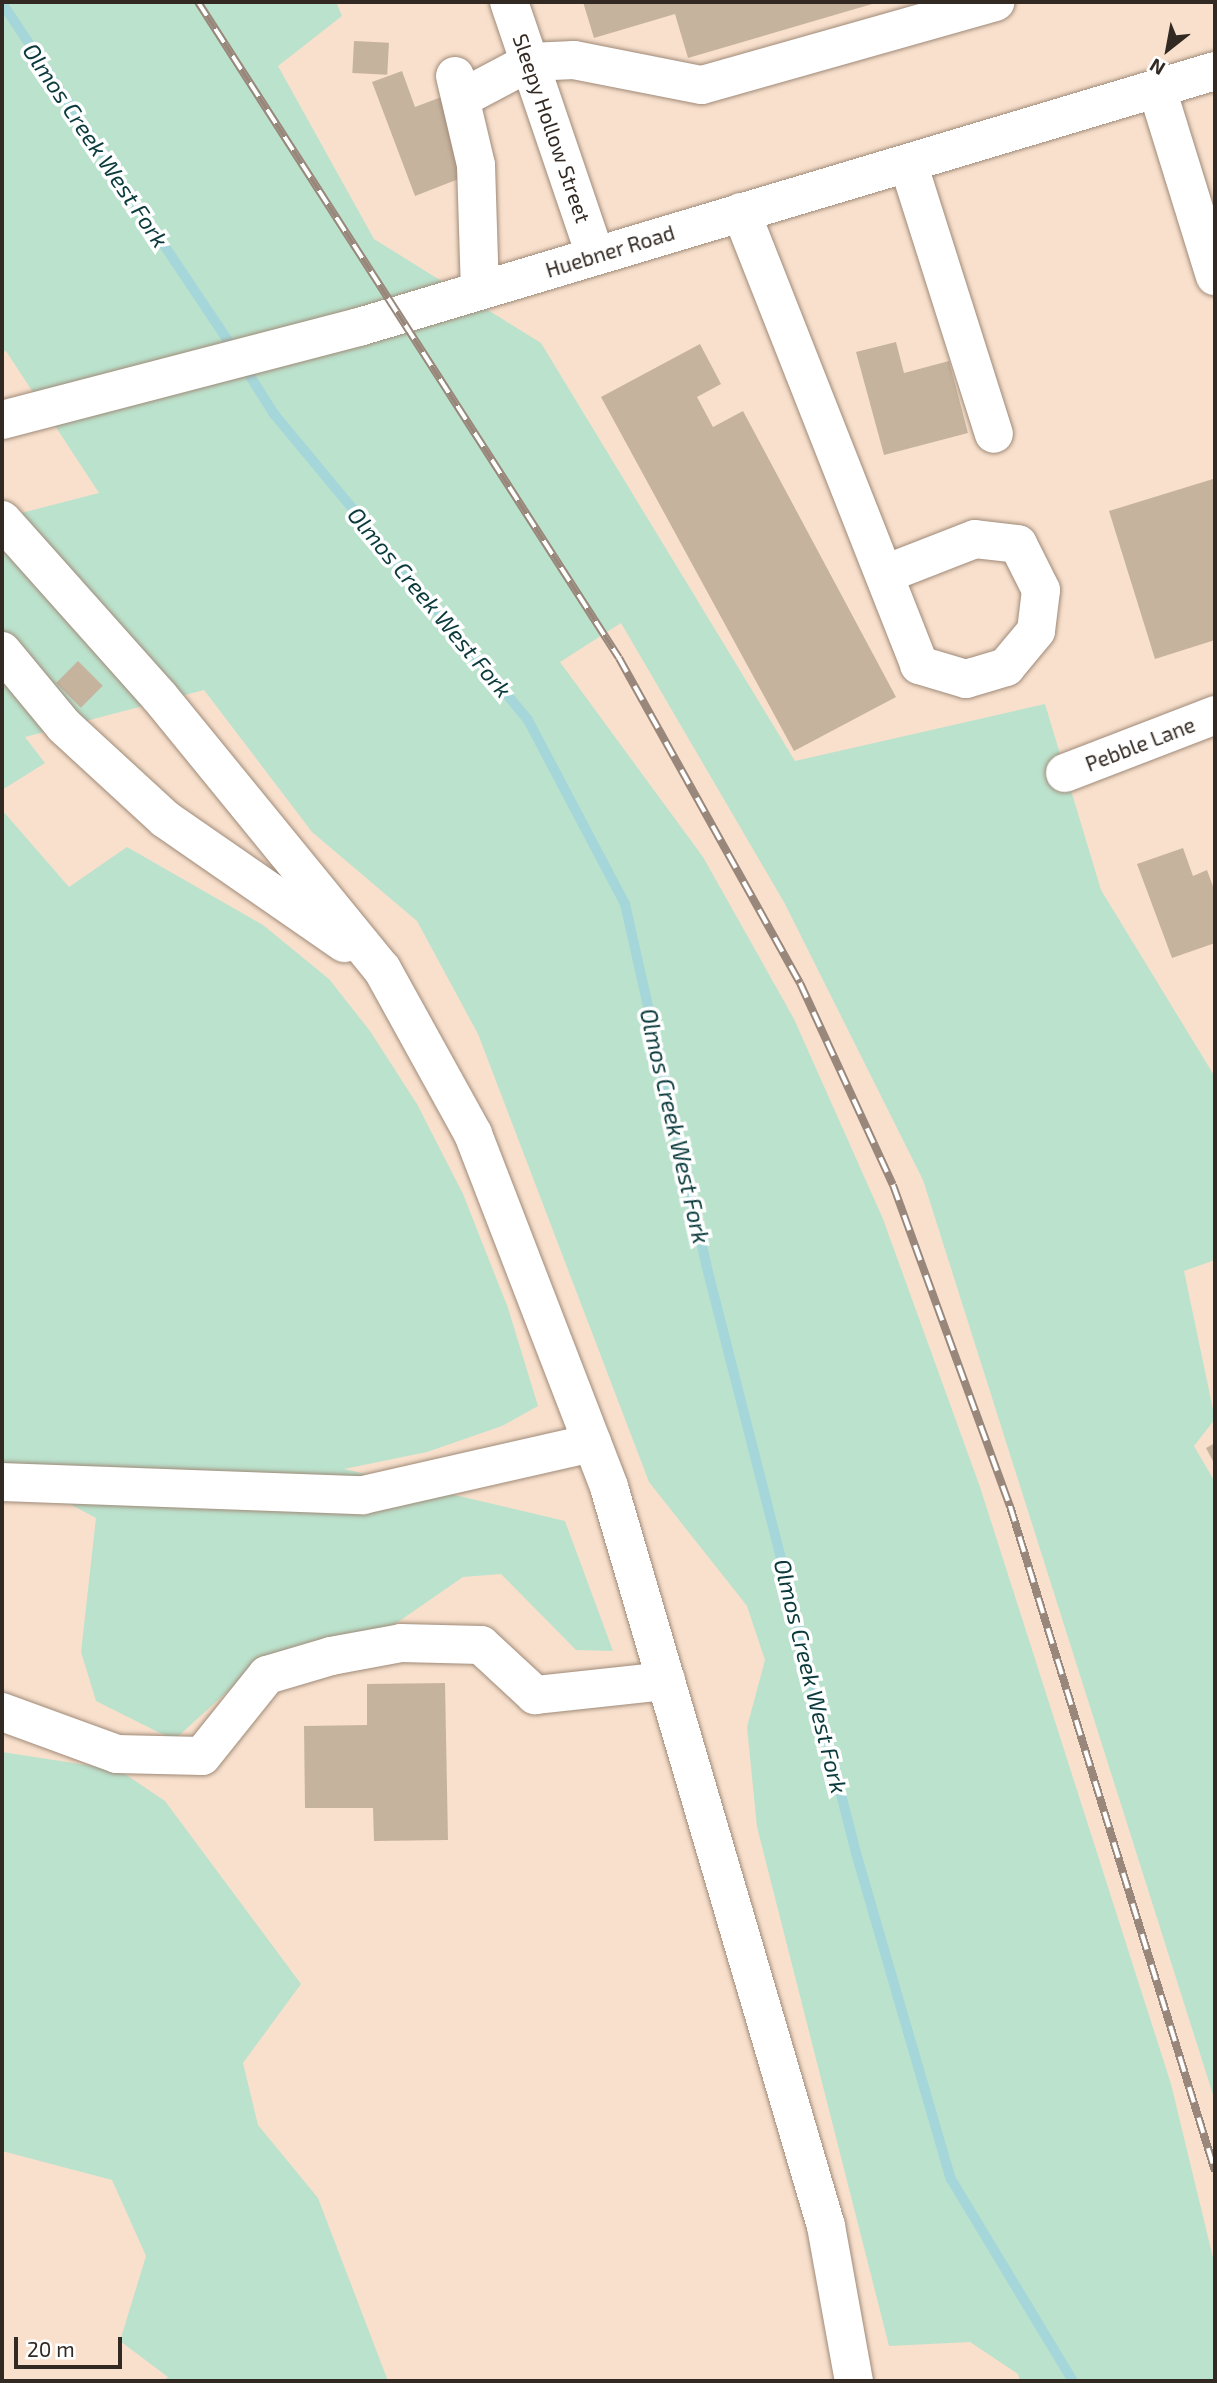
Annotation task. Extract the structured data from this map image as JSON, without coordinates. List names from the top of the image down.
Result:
{
  "streets": {
    "main road": ["Sleepy Hollow Street", "Huebner Road", "Pebble Lane"]
  },
  "crossings": [
    ["Sleepy Hollow Street", "Huebner Road"]
  ],
  "water": ["Olmos Creek West Fork"],
  "scale_bar": "20 m",
  "north": "bottom left"
}
